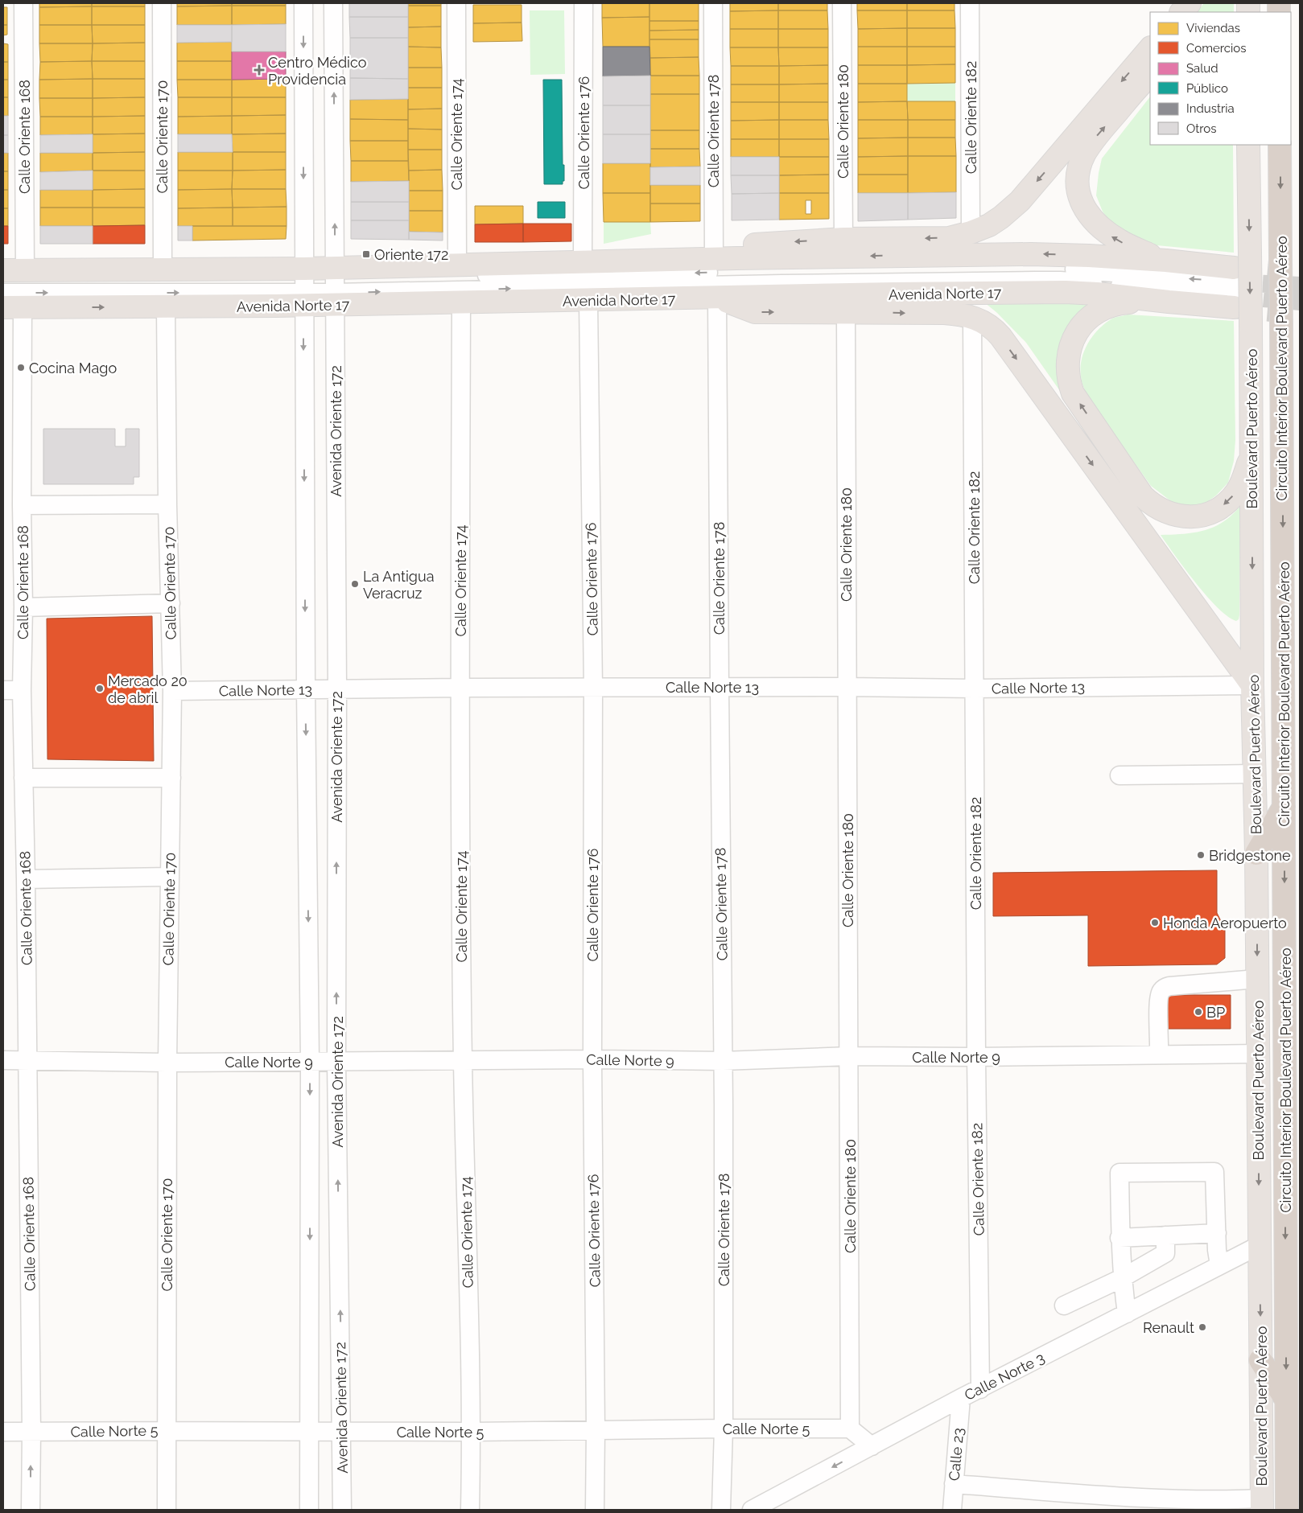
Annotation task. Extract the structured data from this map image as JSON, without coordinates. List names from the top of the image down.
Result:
{
  "streets": {
    "highway": ["Circuito Interior Boulevard Puerto Aéreo"],
    "main road": ["Avenida Norte 17", "Boulevard Puerto Aéreo"],
    "street": [
      "Calle Oriente 182",
      "Calle Oriente 180",
      "Calle Oriente 178",
      "Calle Oriente 176",
      "Calle Oriente 174",
      "Calle Oriente 168",
      "Calle Oriente 170",
      "Avenida Oriente 172",
      "Calle Norte 13",
      "Calle Norte 9",
      "Calle Norte 3",
      "Calle Norte 5",
      "Calle 23"
    ]
  },
  "crossings": [
    ["Calle Oriente 182", "Calle Norte 13"],
    ["Calle Oriente 182", "Calle Norte 9"],
    ["Calle Oriente 182", "Calle Norte 3"],
    ["Calle Oriente 180", "Calle Norte 13"],
    ["Calle Oriente 180", "Calle Norte 9"],
    ["Calle Oriente 180", "Calle Norte 5"],
    ["Calle Oriente 178", "Avenida Norte 17"],
    ["Calle Oriente 178", "Calle Norte 13"],
    ["Calle Oriente 178", "Calle Norte 9"],
    ["Calle Oriente 178", "Calle Norte 5"],
    ["Calle Oriente 176", "Avenida Norte 17"],
    ["Calle Oriente 176", "Calle Norte 13"],
    ["Calle Oriente 176", "Calle Norte 9"],
    ["Calle Oriente 176", "Calle Norte 5"],
    ["Calle Oriente 174", "Avenida Norte 17"],
    ["Calle Oriente 174", "Calle Norte 13"],
    ["Calle Oriente 174", "Calle Norte 9"],
    ["Calle Oriente 174", "Calle Norte 5"],
    ["Calle Oriente 168", "Avenida Norte 17"],
    ["Calle Oriente 168", "Calle Norte 9"],
    ["Calle Oriente 168", "Calle Norte 5"],
    ["Calle Oriente 170", "Avenida Norte 17"],
    ["Calle Oriente 170", "Calle Norte 13"],
    ["Calle Oriente 170", "Calle Norte 9"],
    ["Calle Oriente 170", "Calle Norte 5"],
    ["Avenida Norte 17", "Boulevard Puerto Aéreo"],
    ["Avenida Norte 17", "Avenida Oriente 172"],
    ["Boulevard Puerto Aéreo", "Calle Norte 13"],
    ["Boulevard Puerto Aéreo", "Calle Norte 9"],
    ["Boulevard Puerto Aéreo", "Calle Norte 3"],
    ["Avenida Oriente 172", "Calle Norte 13"],
    ["Avenida Oriente 172", "Calle Norte 9"],
    ["Avenida Oriente 172", "Calle Norte 5"],
    ["Calle Norte 3", "Calle 23"]
  ],
  "one_way": ["Circuito Interior Boulevard Puerto Aéreo", "Boulevard Puerto Aéreo"],
  "places": {
    "health": ["Centro Médico Providencia"],
    "transit": ["Oriente 172"],
    "other": [
      "Cocina Mago",
      "La Antigua Veracruz",
      "Mercado 20 de abril",
      "Bridgestone",
      "Honda Aeropuerto",
      "BP",
      "Renault"
    ]
  },
  "legend": [
    "Viviendas",
    "Comercios",
    "Salud",
    "Público",
    "Industria",
    "Otros"
  ]
}
